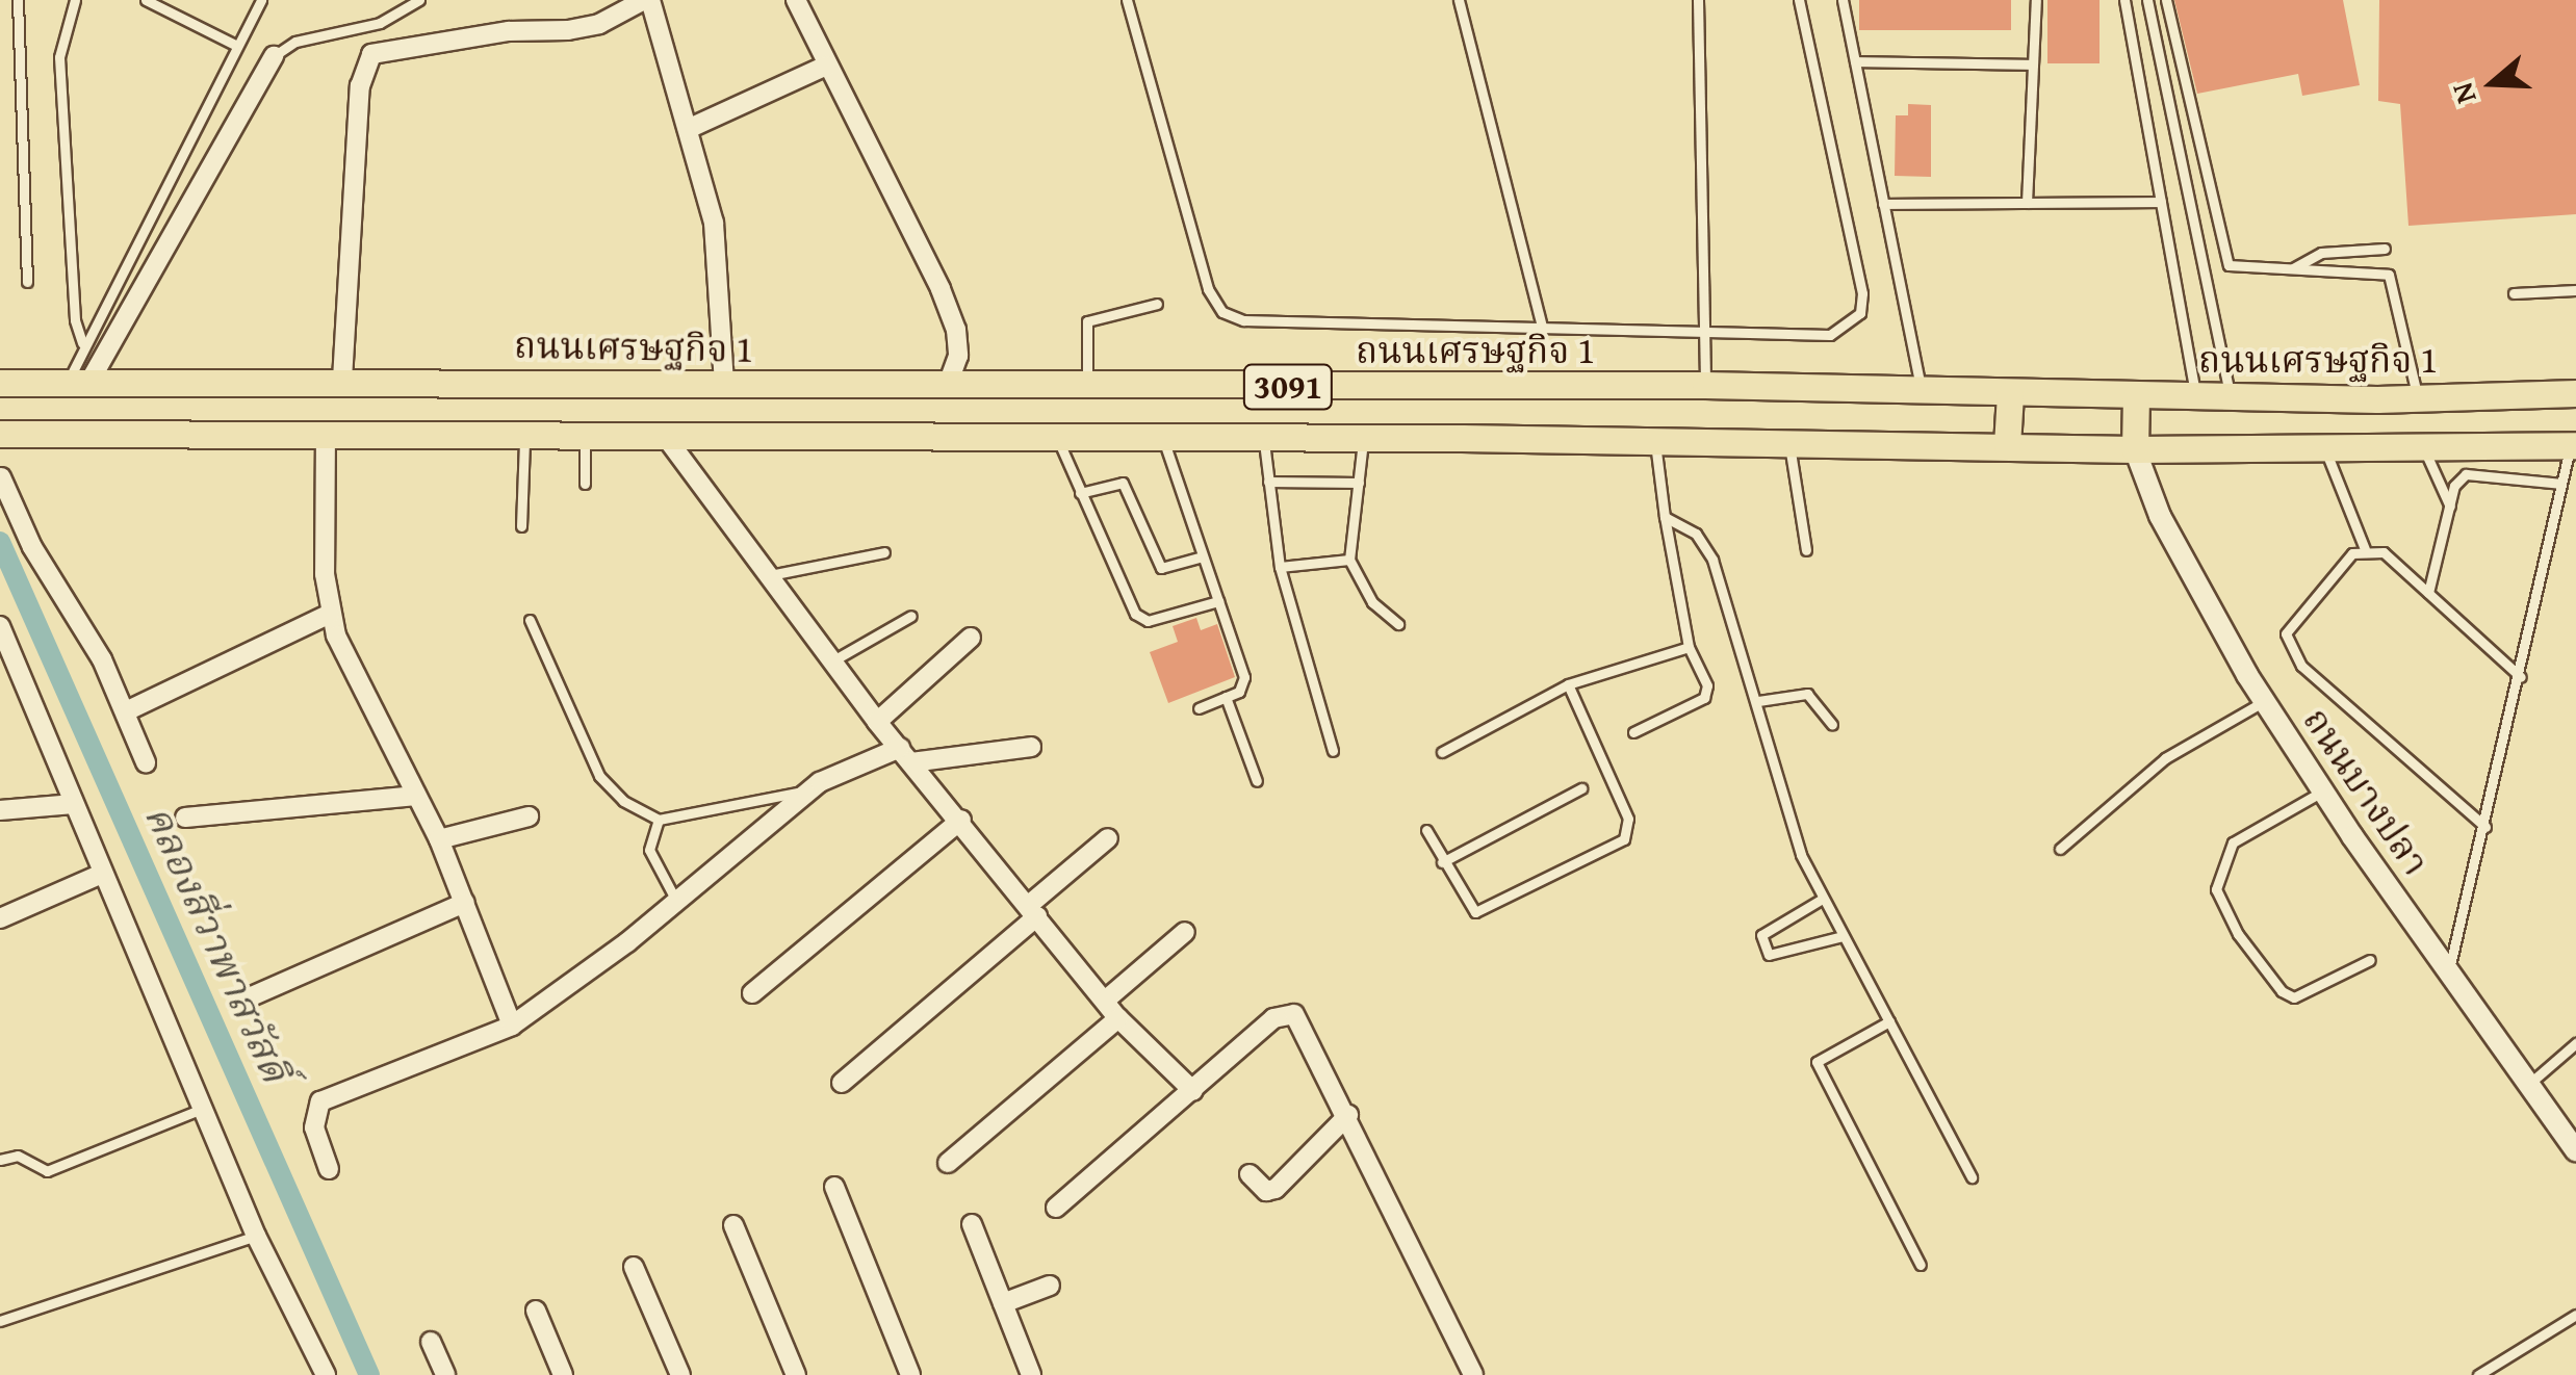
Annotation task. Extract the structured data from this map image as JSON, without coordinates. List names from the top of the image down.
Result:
{
  "streets": {
    "main road": ["ถนนเศรษฐกิจ 1", "3091"],
    "street": ["ถนนบางปลา"]
  },
  "crossings": [
    ["3091", "ถนนบางปลา"]
  ],
  "water": ["คลองสี่วาพาสวัสดิ์"],
  "north": "left"
}
